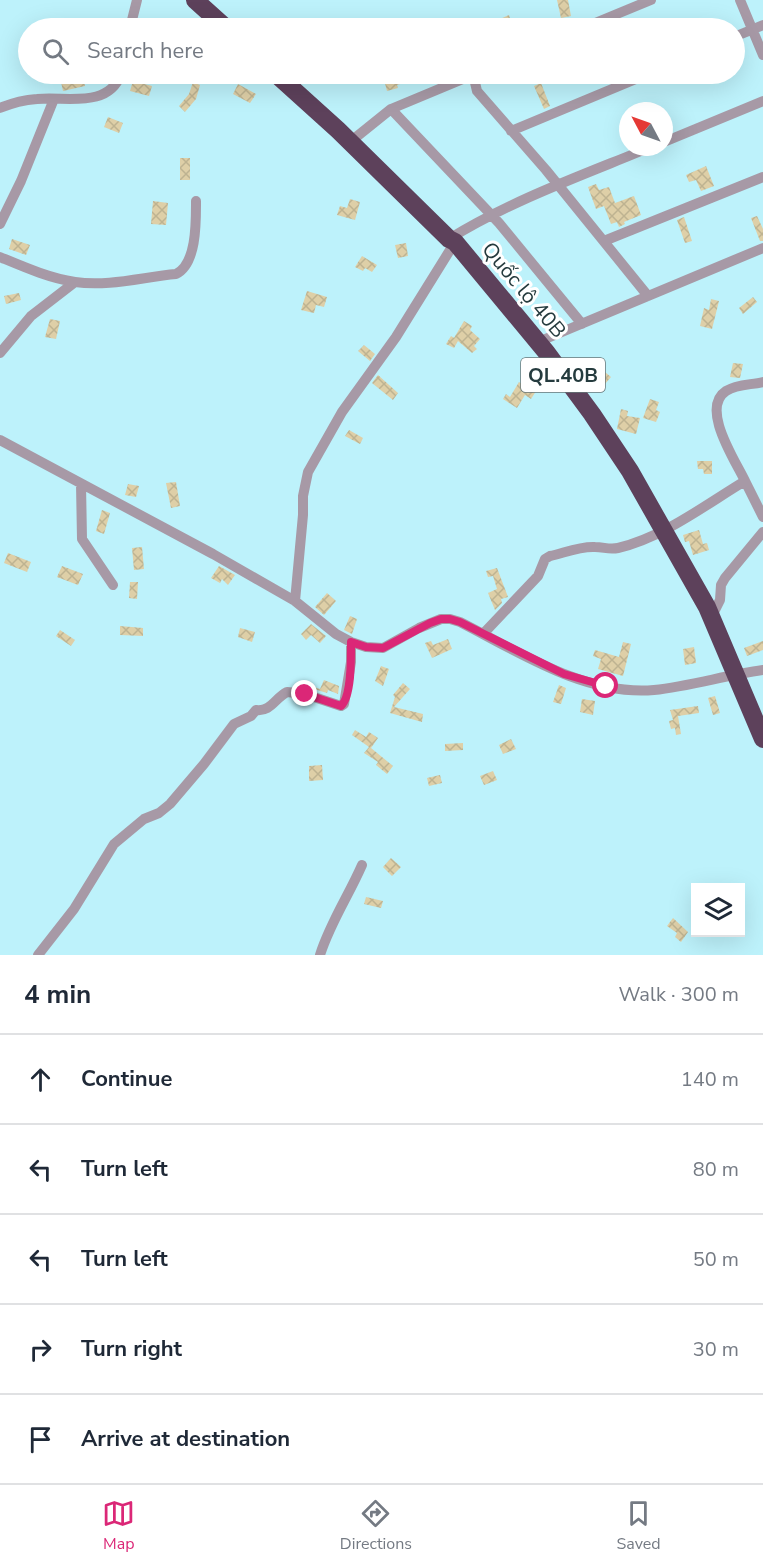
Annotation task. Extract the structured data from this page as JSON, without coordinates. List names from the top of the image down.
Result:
{
  "streets": {
    "highway": ["Quốc lộ 40B", "QL.40B"]
  },
  "north": "top left",
  "page": {
    "search": "Search here",
    "heading": ["4 min", "Walk · 300 m"],
    "list": [
      ["Continue", "140 m"],
      ["Turn left", "80 m"],
      ["Turn left", "50 m"],
      ["Turn right", "30 m"],
      "Arrive at destination"
    ],
    "nav": ["Map", "Directions", "Saved"]
  }
}
